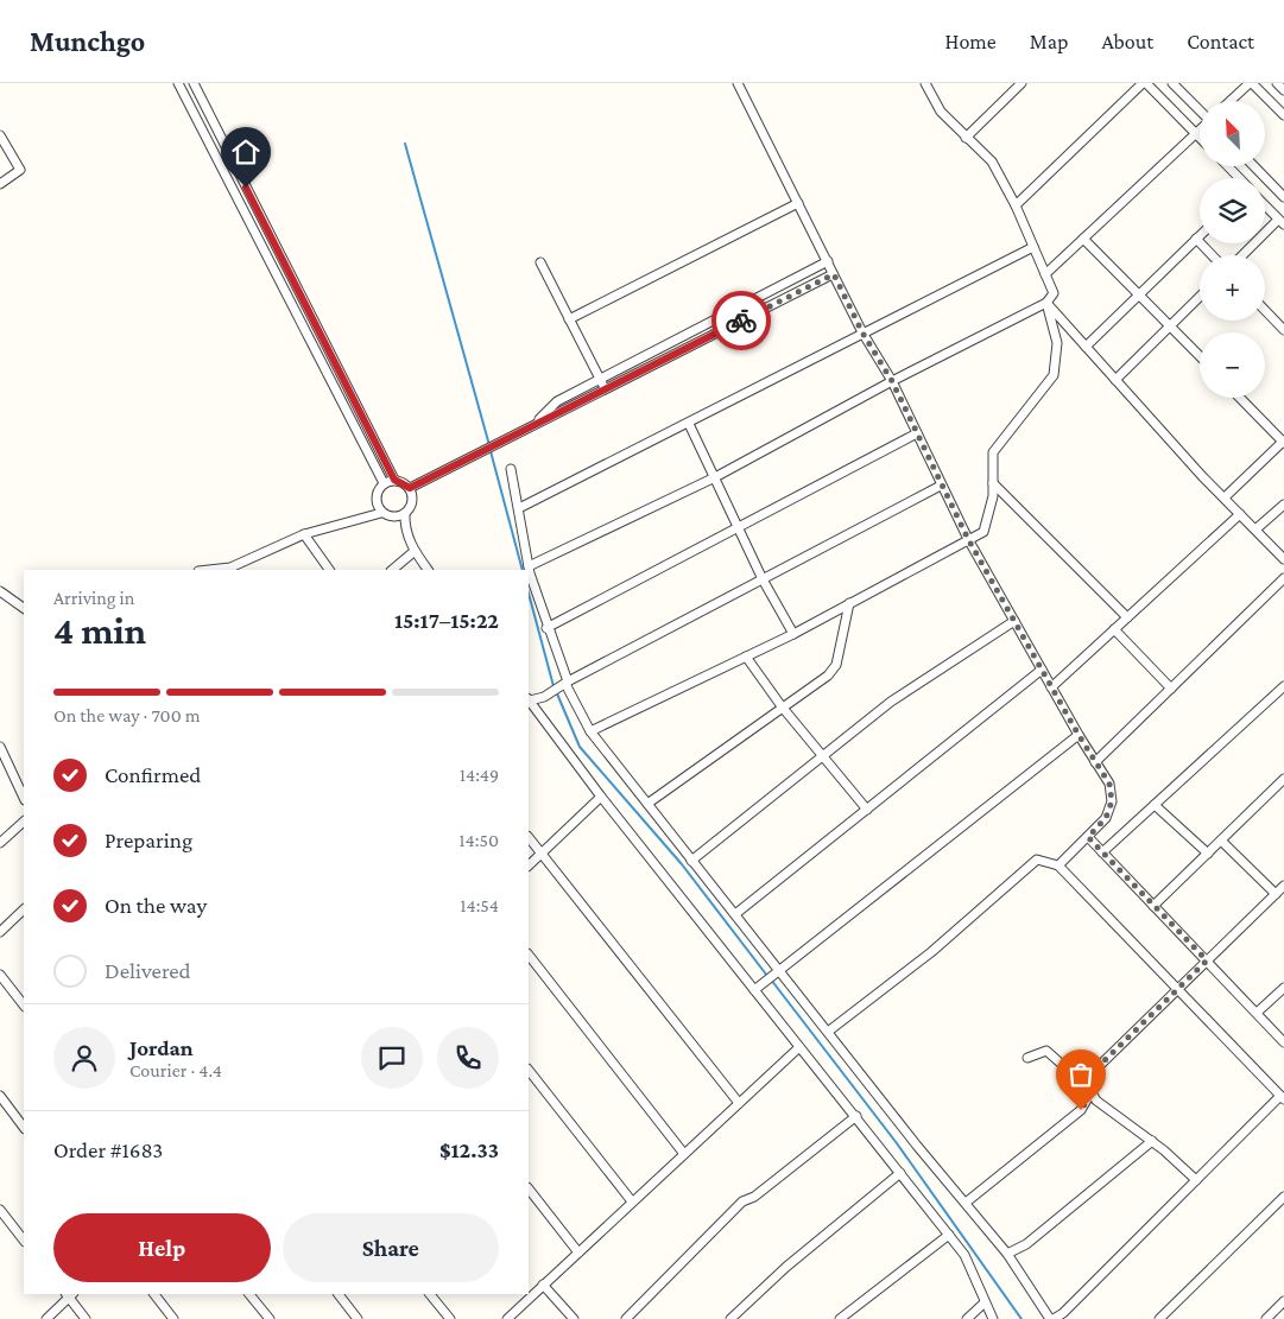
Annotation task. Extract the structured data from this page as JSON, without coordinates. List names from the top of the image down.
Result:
{
  "north": "top left",
  "page": {
    "header": "Munchgo",
    "nav": [
      "Home",
      "Map",
      "About",
      "Contact"
    ],
    "map_buttons": ["+", "−"],
    "heading": ["4 min", "Arriving in", "15:17–15:22"],
    "panel": [
      "Jordan",
      "Courier · 4.4",
      "Order #1683",
      "$12.33"
    ],
    "bar": "On the way · 700 m",
    "list": [
      ["Confirmed", "14:49"],
      ["Preparing", "14:50"],
      ["On the way", "14:54"],
      "Delivered"
    ],
    "buttons": ["Help", "Share"]
  }
}
